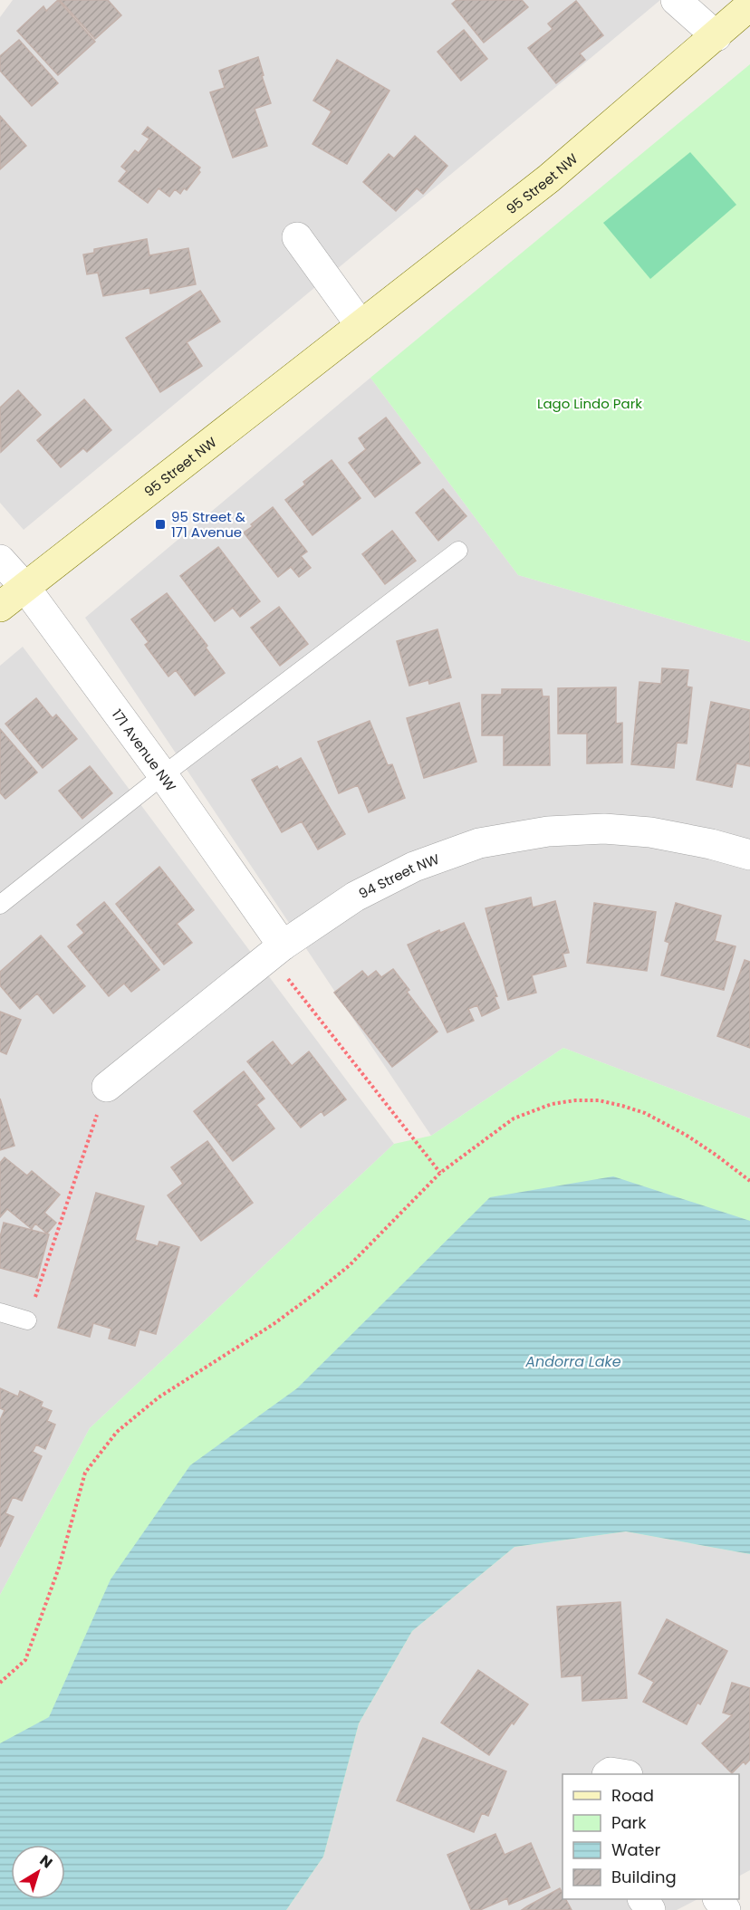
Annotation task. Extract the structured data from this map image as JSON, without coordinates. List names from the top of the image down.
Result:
{
  "streets": {
    "street": ["95 Street NW", "171 Avenue NW", "94 Street NW"]
  },
  "crossings": [
    ["95 Street NW", "171 Avenue NW"],
    ["171 Avenue NW", "94 Street NW"]
  ],
  "water": ["Andorra Lake"],
  "parks": ["Lago Lindo Park"],
  "places": {
    "transit": ["95 Street & 171 Avenue"]
  },
  "legend": [
    "Road",
    "Park",
    "Water",
    "Building"
  ],
  "north": "top right"
}
